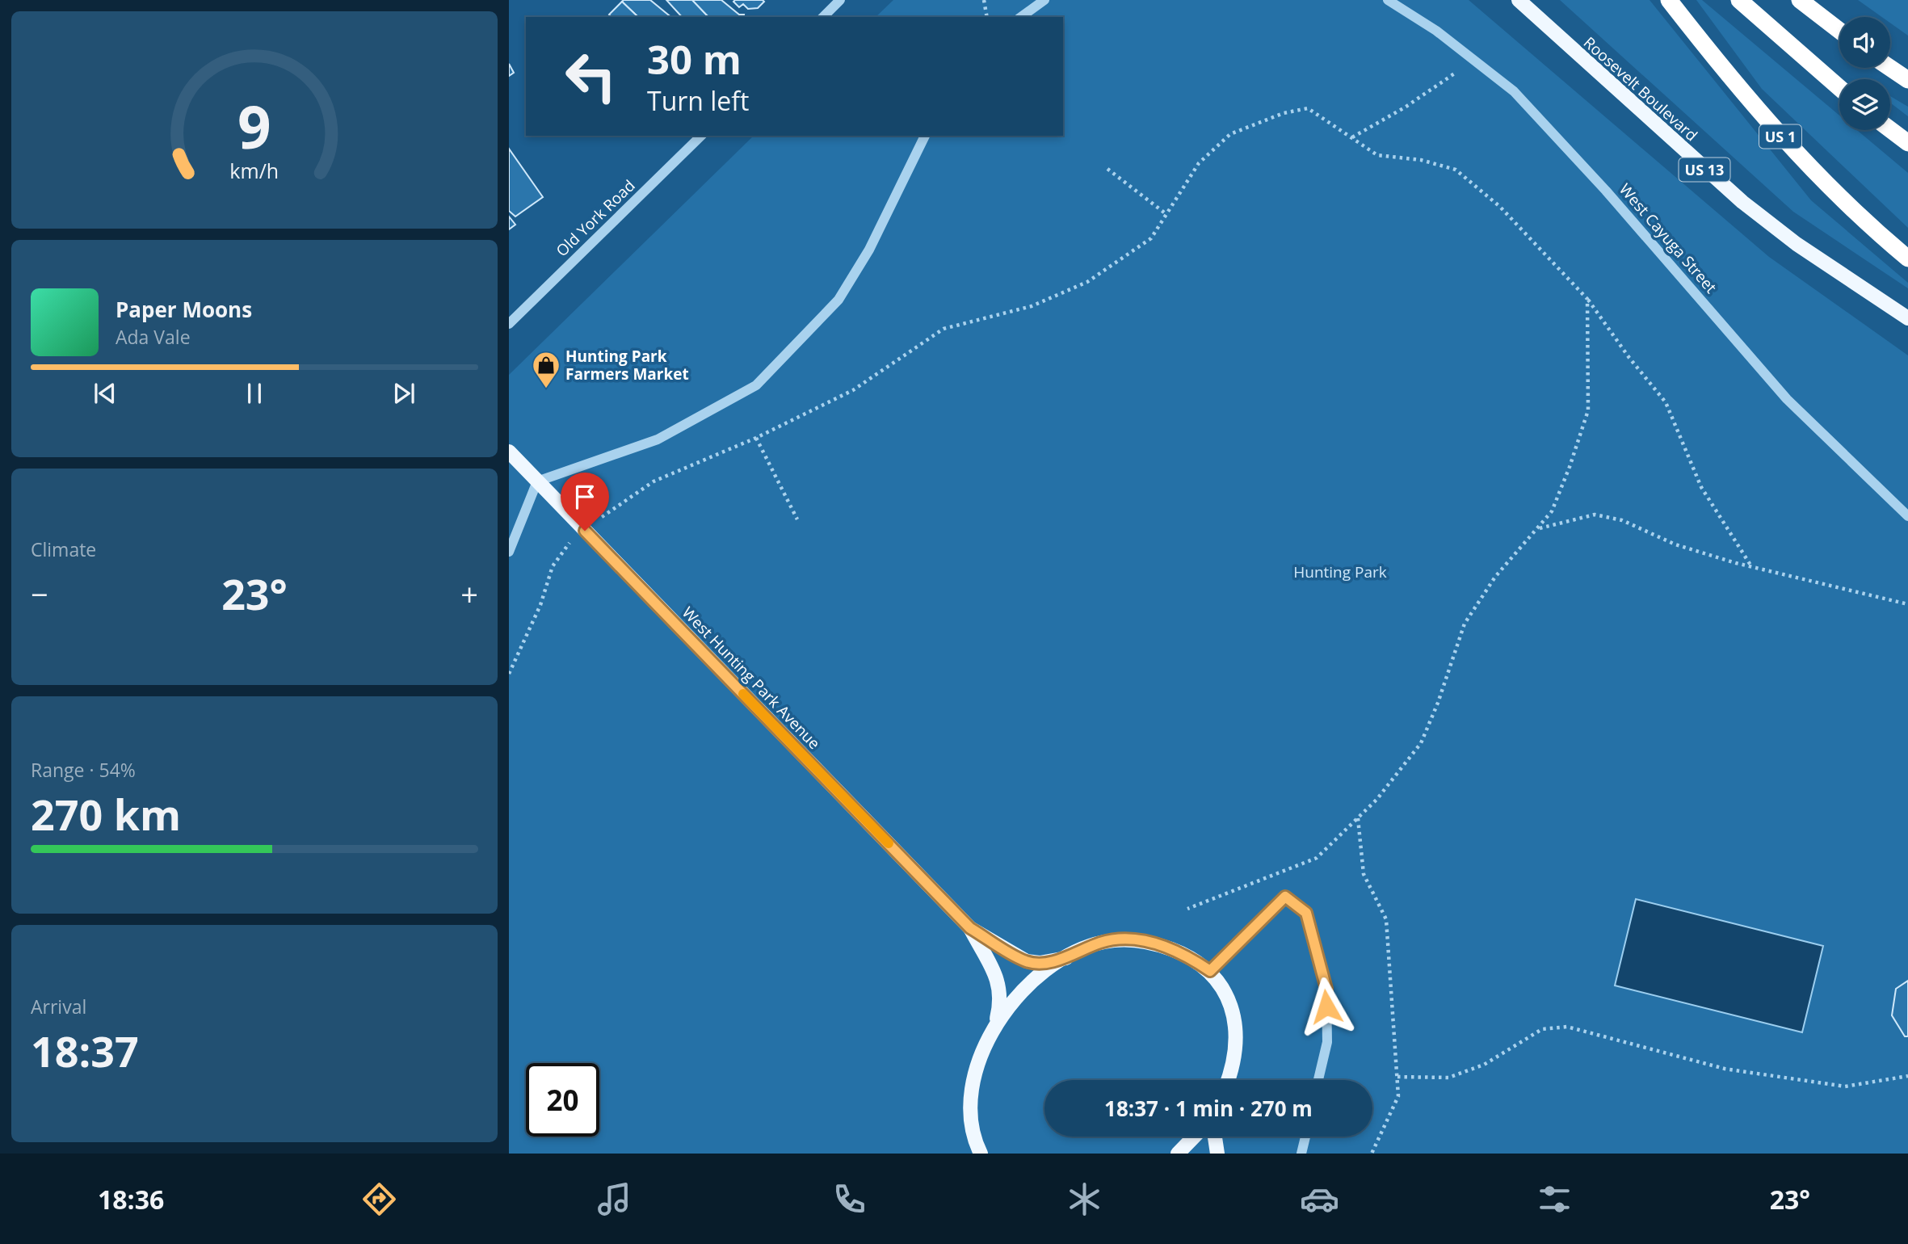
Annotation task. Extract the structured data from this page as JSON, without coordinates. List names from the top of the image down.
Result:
{
  "streets": {
    "highway": ["US 1"],
    "main road": ["Roosevelt Boulevard", "US 13", "West Hunting Park Avenue"],
    "street": ["Old York Road", "West Cayuga Street"]
  },
  "parks": ["Hunting Park"],
  "places": {
    "shop": ["Hunting Park Farmers Market"]
  },
  "page": {
    "turn": ["30 m", "Turn left"],
    "song": ["Paper Moons", "Ada Vale"],
    "tile": [
      "Climate",
      ["Range · 54%", "270 km"],
      ["Arrival", "18:37"]
    ],
    "heat": ["−", "23°", "+"],
    "limit": "20",
    "trip": "18:37 · 1 min · 270 m",
    "tabs": ["18:36", "23°"],
    "gauge": ["9", "km/h"]
  }
}
